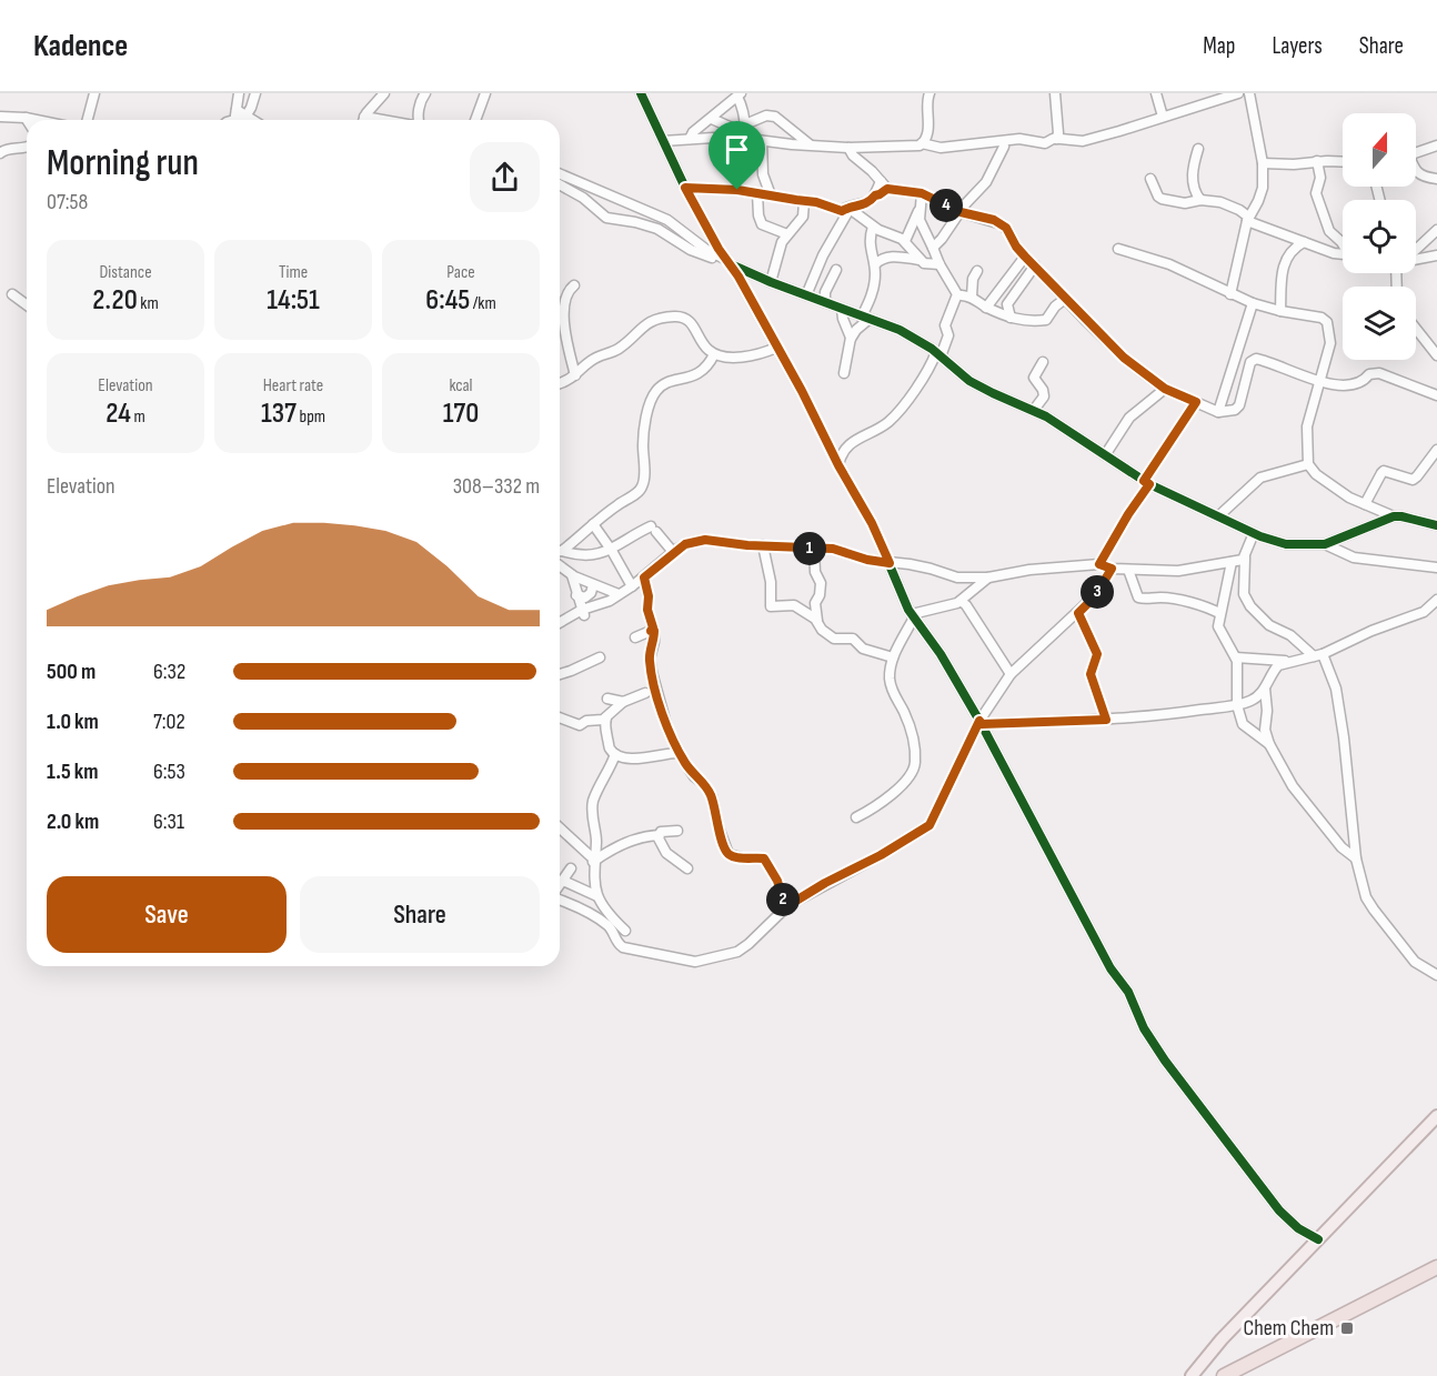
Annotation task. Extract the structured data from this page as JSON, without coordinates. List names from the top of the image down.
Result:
{
  "places": {
    "transit": ["Chem Chem"]
  },
  "north": "top",
  "page": {
    "header": "Kadence",
    "nav": ["Map", "Layers", "Share"],
    "heading": ["Morning run", "07:58"],
    "pins": [
      "4",
      "1",
      "3",
      "2"
    ],
    "stats": [
      ["Distance", "2.20 km"],
      ["Time", "14:51"],
      ["Pace", "6:45 /km"],
      ["Elevation", "24 m"],
      ["Heart rate", "137 bpm"],
      ["kcal", "170"]
    ],
    "chart": ["Elevation", "308–332 m"],
    "list": [
      {
        "name": "500 m",
        "note": "6:32"
      },
      {
        "name": "1.0 km",
        "note": "7:02"
      },
      {
        "name": "1.5 km",
        "note": "6:53"
      },
      {
        "name": "2.0 km",
        "note": "6:31"
      }
    ],
    "buttons": ["Save", "Share"]
  }
}
